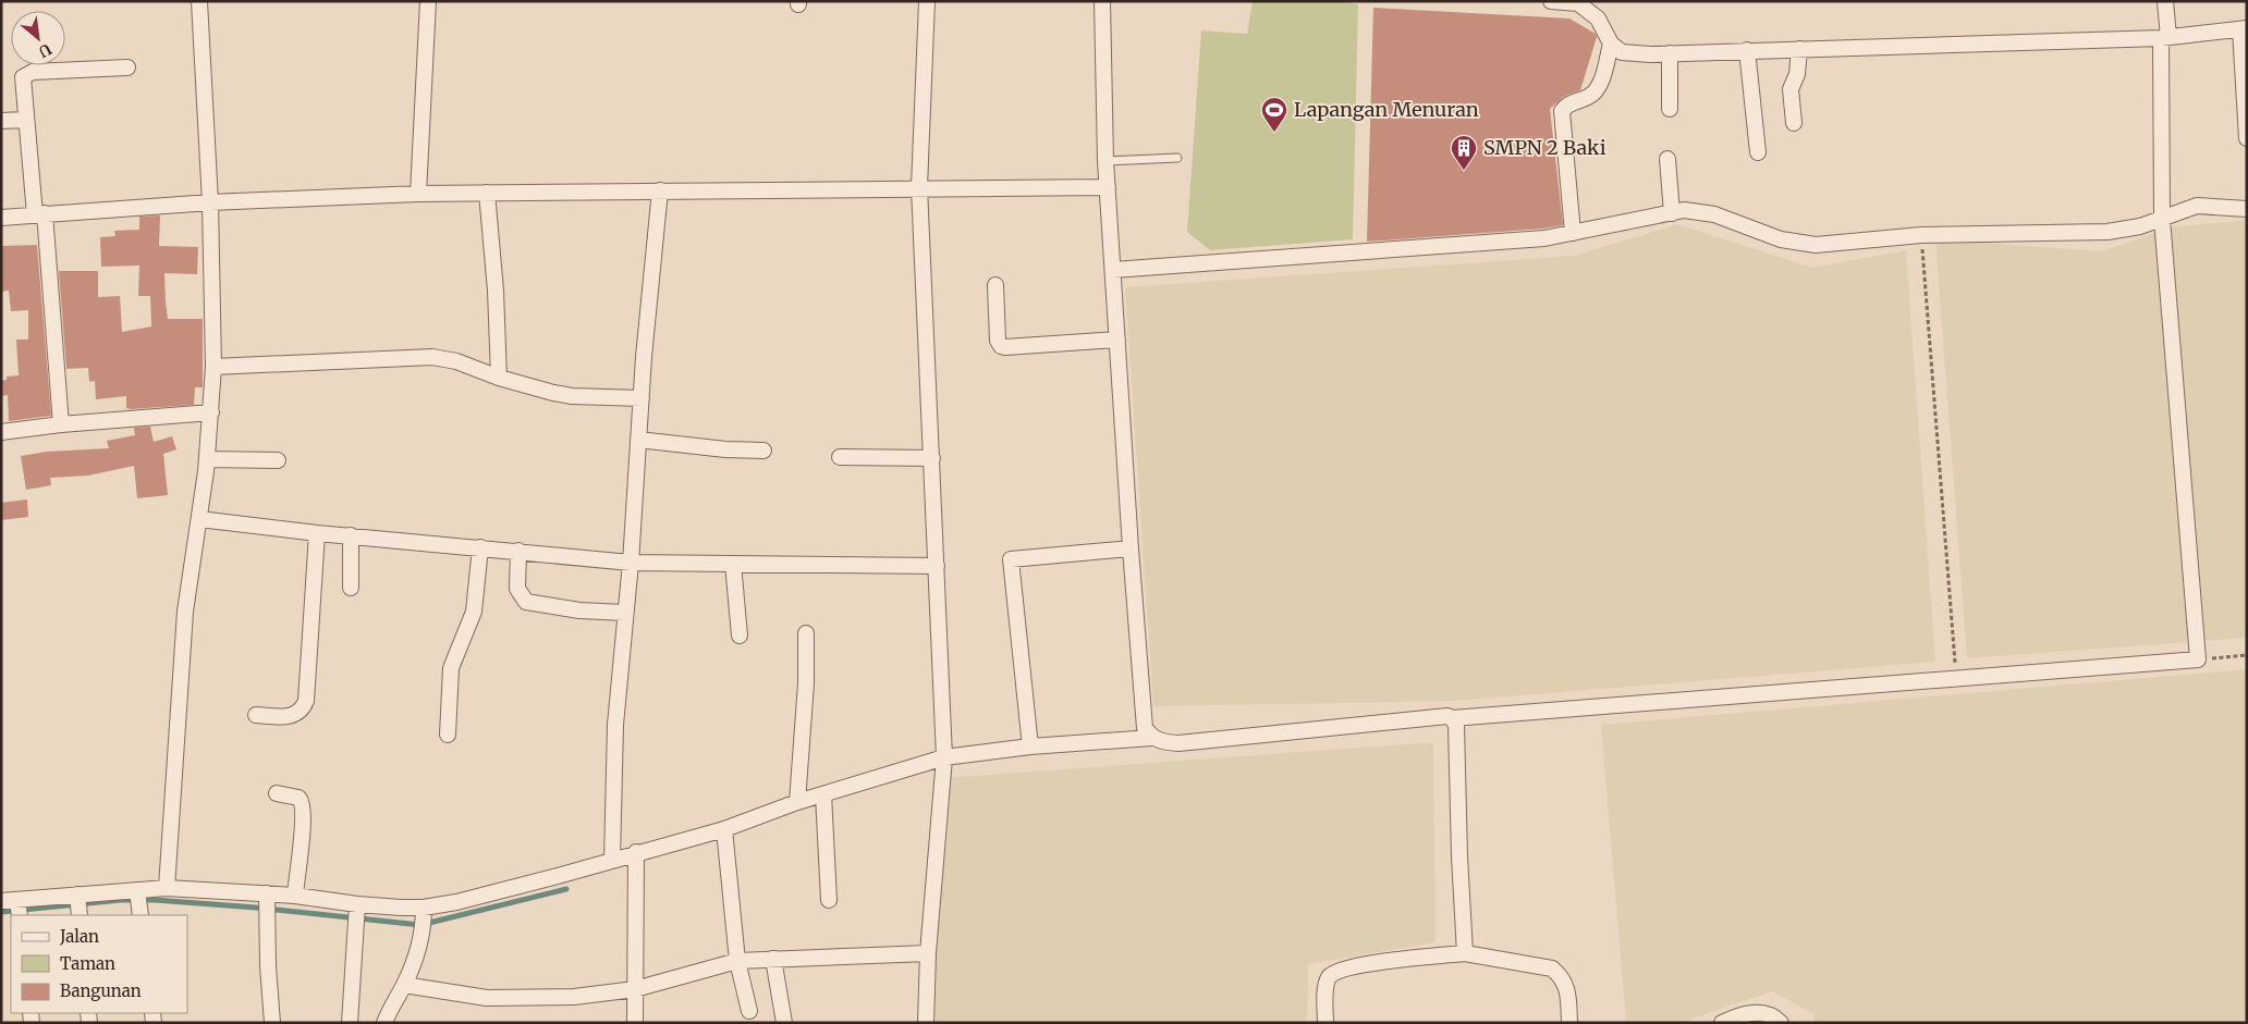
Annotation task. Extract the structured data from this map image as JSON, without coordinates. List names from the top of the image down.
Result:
{
  "places": {
    "sports": ["Lapangan Menuran"],
    "building": ["SMPN 2 Baki"]
  },
  "legend": ["Jalan", "Taman", "Bangunan"],
  "north": "bottom right"
}
